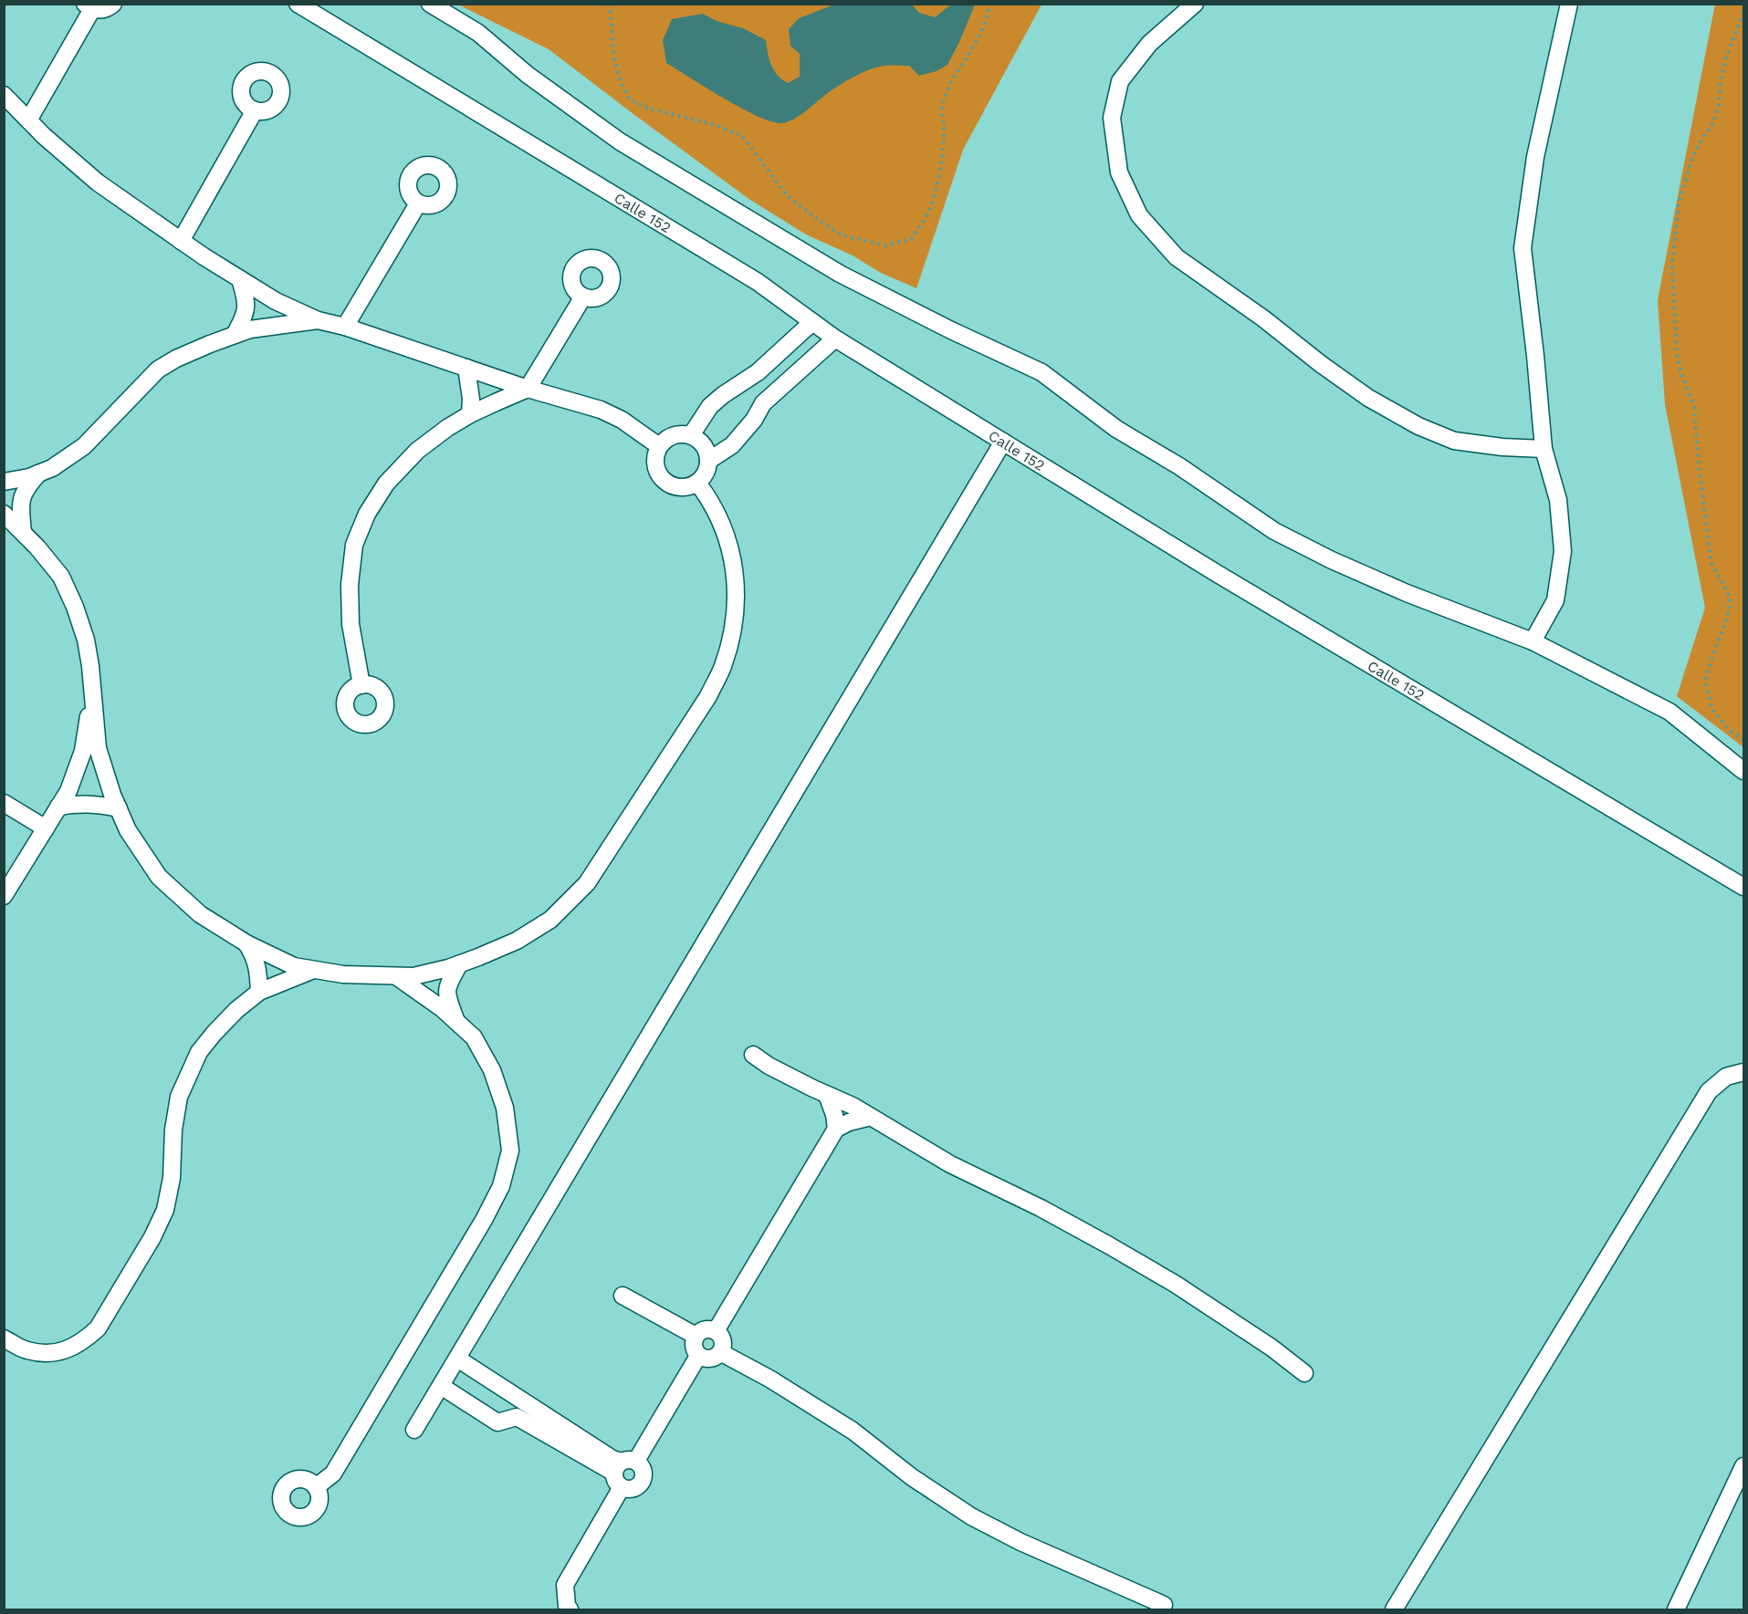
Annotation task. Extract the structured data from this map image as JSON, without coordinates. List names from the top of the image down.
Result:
{
  "streets": {
    "street": ["Calle 152"]
  }
}
